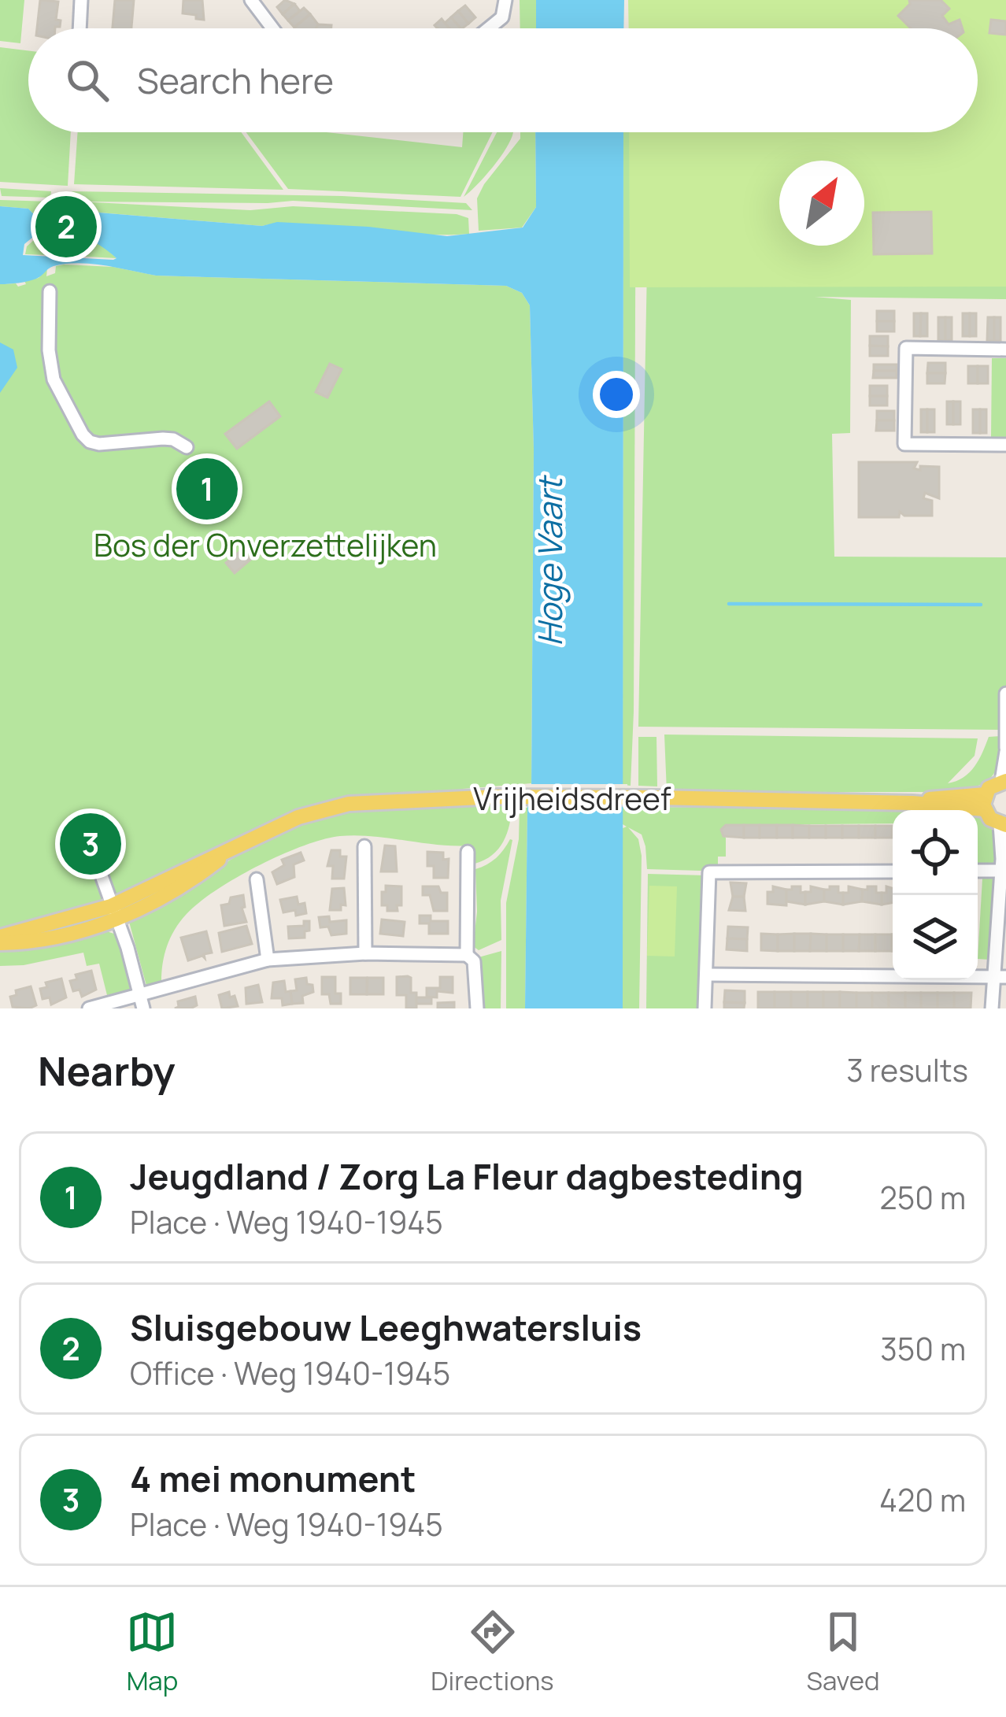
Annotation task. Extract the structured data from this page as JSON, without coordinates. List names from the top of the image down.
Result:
{
  "streets": {
    "main road": ["Vrijheidsdreef"]
  },
  "water": ["Hoge Vaart"],
  "parks": ["Bos der Onverzettelijken"],
  "north": "top right",
  "page": {
    "search": "Search here",
    "pins": ["2", "1", "3"],
    "heading": ["Nearby", "3 results"],
    "list": [
      {
        "mark": "1",
        "name": "Jeugdland / Zorg La Fleur dagbesteding",
        "note": "Place · Weg 1940-1945",
        "value": "250 m"
      },
      {
        "mark": "2",
        "name": "Sluisgebouw Leeghwatersluis",
        "note": "Office · Weg 1940-1945",
        "value": "350 m"
      },
      {
        "mark": "3",
        "name": "4 mei monument",
        "note": "Place · Weg 1940-1945",
        "value": "420 m"
      }
    ],
    "nav": ["Map", "Directions", "Saved"]
  }
}
